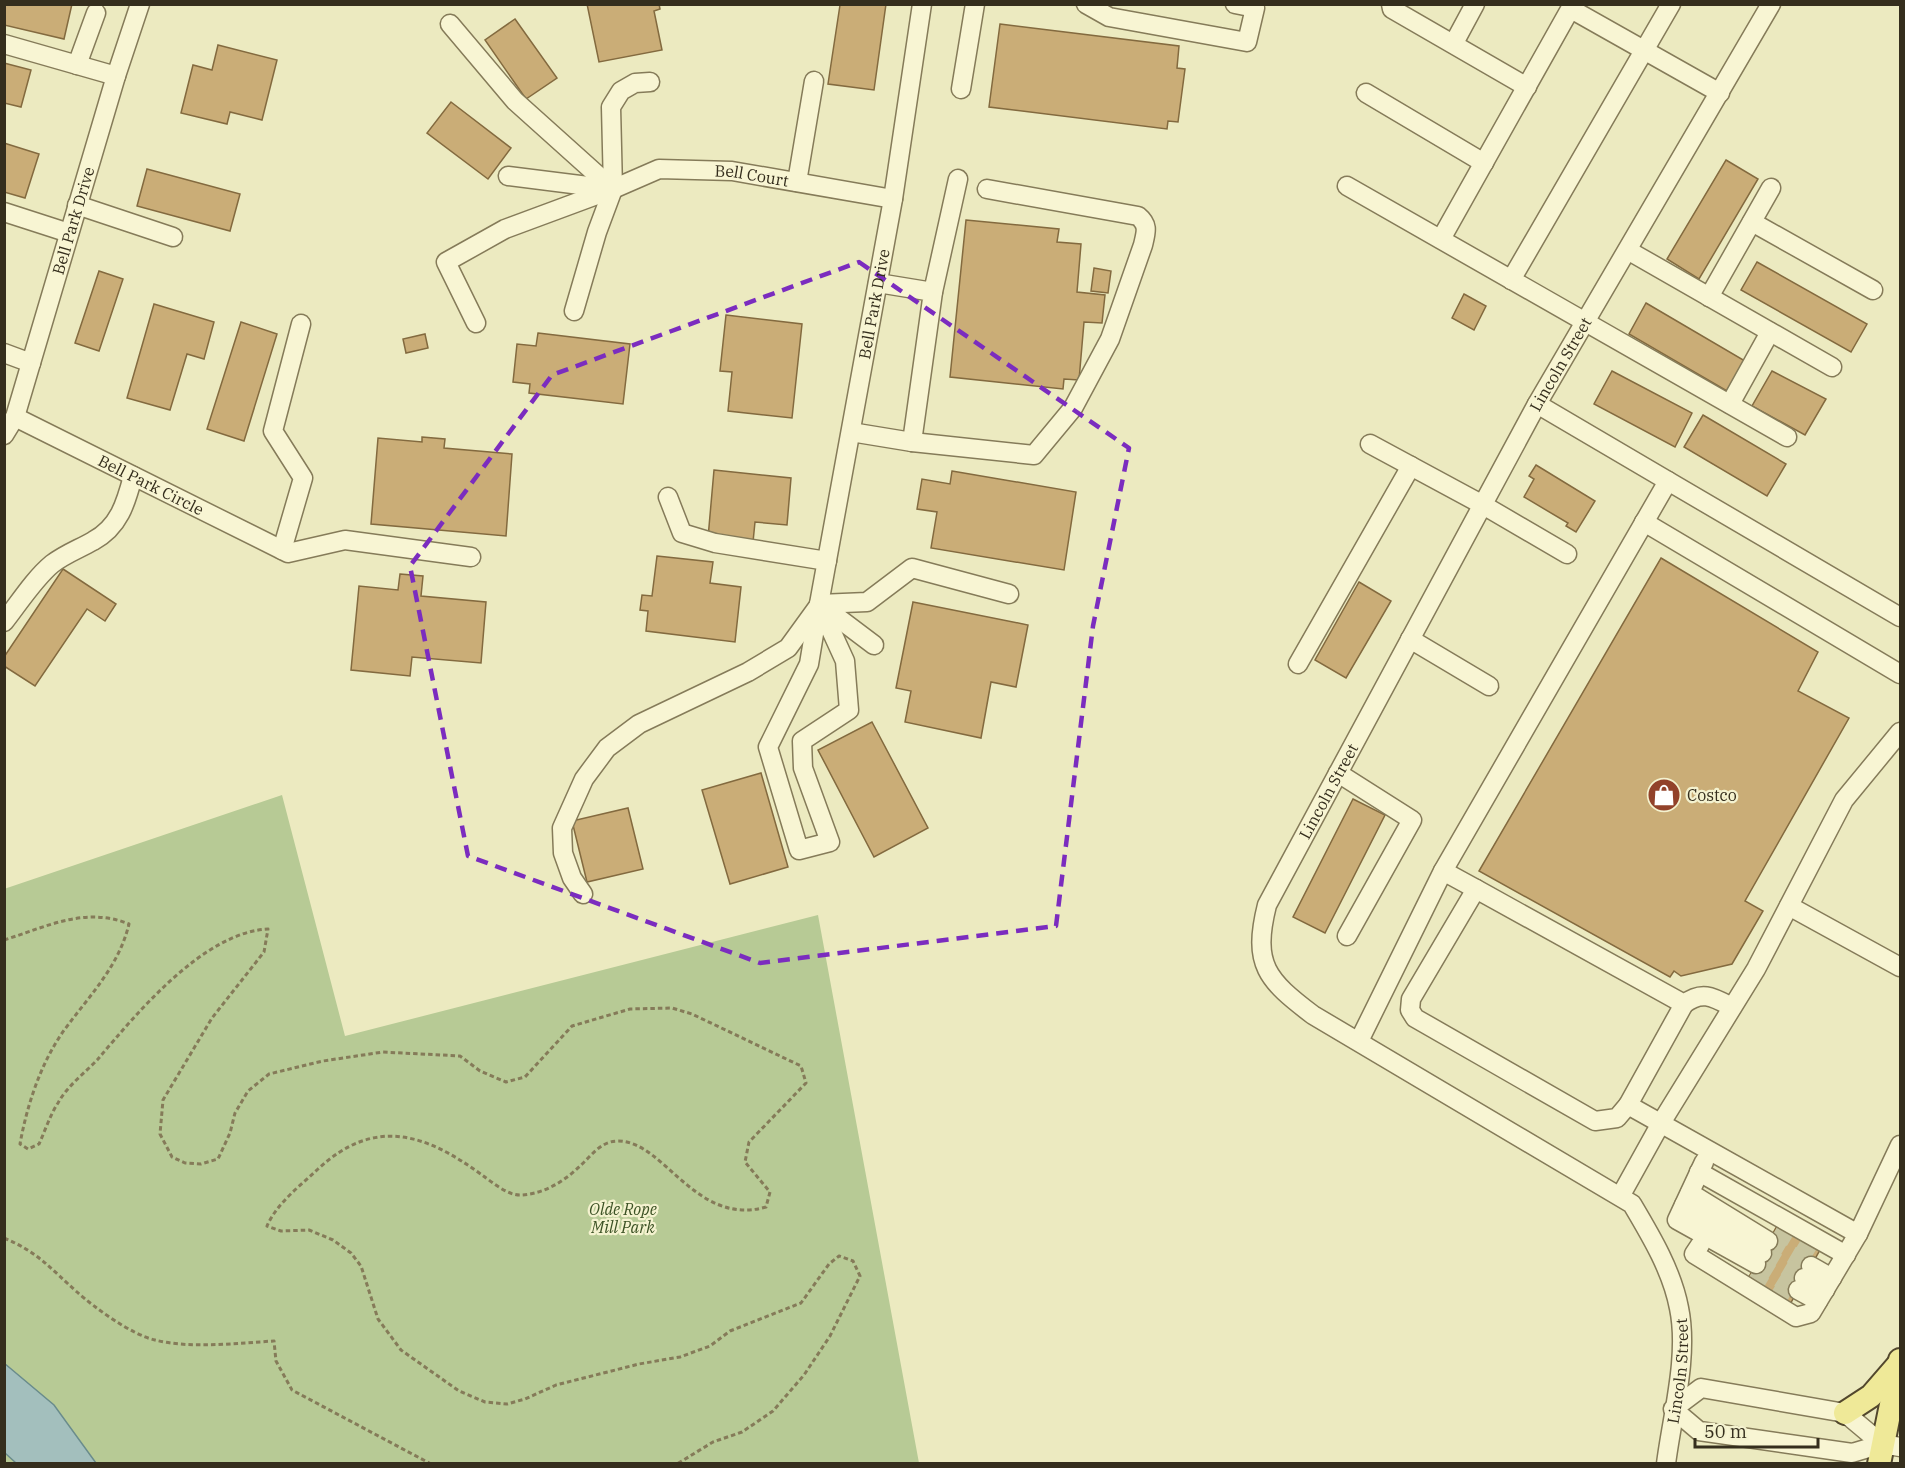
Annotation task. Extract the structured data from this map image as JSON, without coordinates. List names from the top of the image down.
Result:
{
  "streets": {
    "street": [
      "Bell Court",
      "Bell Park Drive",
      "Lincoln Street",
      "Bell Park Circle"
    ]
  },
  "crossings": [
    ["Bell Court", "Bell Park Drive"],
    ["Bell Park Drive", "Bell Park Circle"]
  ],
  "parks": ["Olde Rope Mill Park"],
  "places": {
    "shop": ["Costco"]
  },
  "scale_bar": "50 m"
}
